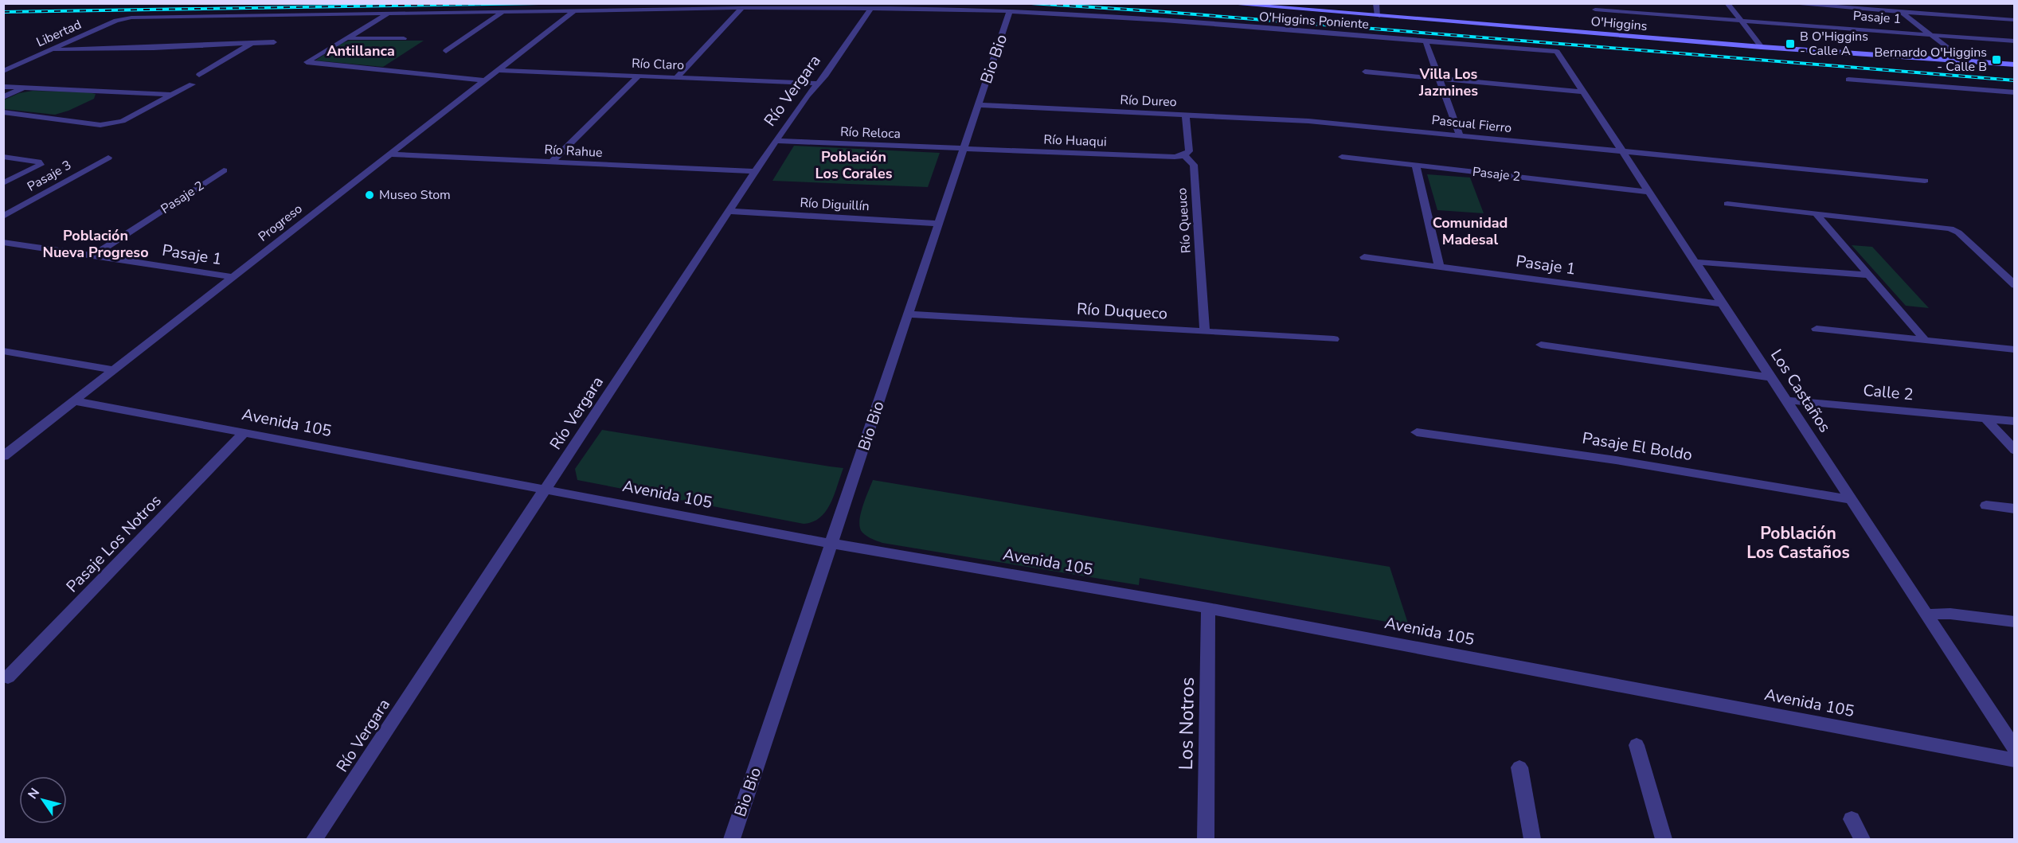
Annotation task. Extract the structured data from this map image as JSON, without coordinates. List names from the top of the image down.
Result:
{
  "streets": {
    "street": [
      "Pasaje 1",
      "O'Higgins Poniente",
      "O'Higgins",
      "Libertad",
      "Bio Bio",
      "Río Claro",
      "Río Vergara",
      "Río Dureo",
      "Pascual Fierro",
      "Río Reloca",
      "Río Huaqui",
      "Río Rahue",
      "Pasaje 2",
      "Pasaje 3",
      "Río Diguillín",
      "Río Queuco",
      "Progreso",
      "Río Duqueco",
      "Los Castaños",
      "Calle 2",
      "Avenida 105",
      "Pasaje El Boldo",
      "Pasaje Los Notros",
      "Los Notros"
    ]
  },
  "crossings": [
    ["Pasaje 1", "Pasaje 2"],
    ["Pasaje 1", "Progreso"],
    ["Pasaje 1", "Los Castaños"],
    ["O'Higgins Poniente", "Libertad"],
    ["O'Higgins Poniente", "Bio Bio"],
    ["O'Higgins Poniente", "Río Vergara"],
    ["O'Higgins Poniente", "Progreso"],
    ["O'Higgins Poniente", "Los Castaños"],
    ["Bio Bio", "Río Dureo"],
    ["Bio Bio", "Río Reloca"],
    ["Bio Bio", "Río Huaqui"],
    ["Bio Bio", "Río Diguillín"],
    ["Bio Bio", "Río Duqueco"],
    ["Bio Bio", "Avenida 105"],
    ["Río Claro", "Río Vergara"],
    ["Río Claro", "Progreso"],
    ["Río Vergara", "Río Reloca"],
    ["Río Vergara", "Río Rahue"],
    ["Río Vergara", "Río Diguillín"],
    ["Río Vergara", "Avenida 105"],
    ["Río Dureo", "Pascual Fierro"],
    ["Pascual Fierro", "Los Castaños"],
    ["Río Reloca", "Río Huaqui"],
    ["Río Huaqui", "Río Queuco"],
    ["Río Rahue", "Progreso"],
    ["Pasaje 2", "Los Castaños"],
    ["Río Queuco", "Río Duqueco"],
    ["Progreso", "Avenida 105"],
    ["Los Castaños", "Calle 2"],
    ["Los Castaños", "Pasaje El Boldo"],
    ["Avenida 105", "Pasaje Los Notros"],
    ["Avenida 105", "Los Notros"]
  ],
  "districts": [
    "Antillanca",
    "Villa Los Jazmines",
    "Población Los Corales",
    "Comunidad Madesal",
    "Población Nueva Progreso",
    "Población Los Castaños"
  ],
  "places": {
    "transit": ["B O'Higgins - Calle A", "Bernardo O'Higgins - Calle B"],
    "other": ["Museo Stom"]
  },
  "north": "top left"
}
